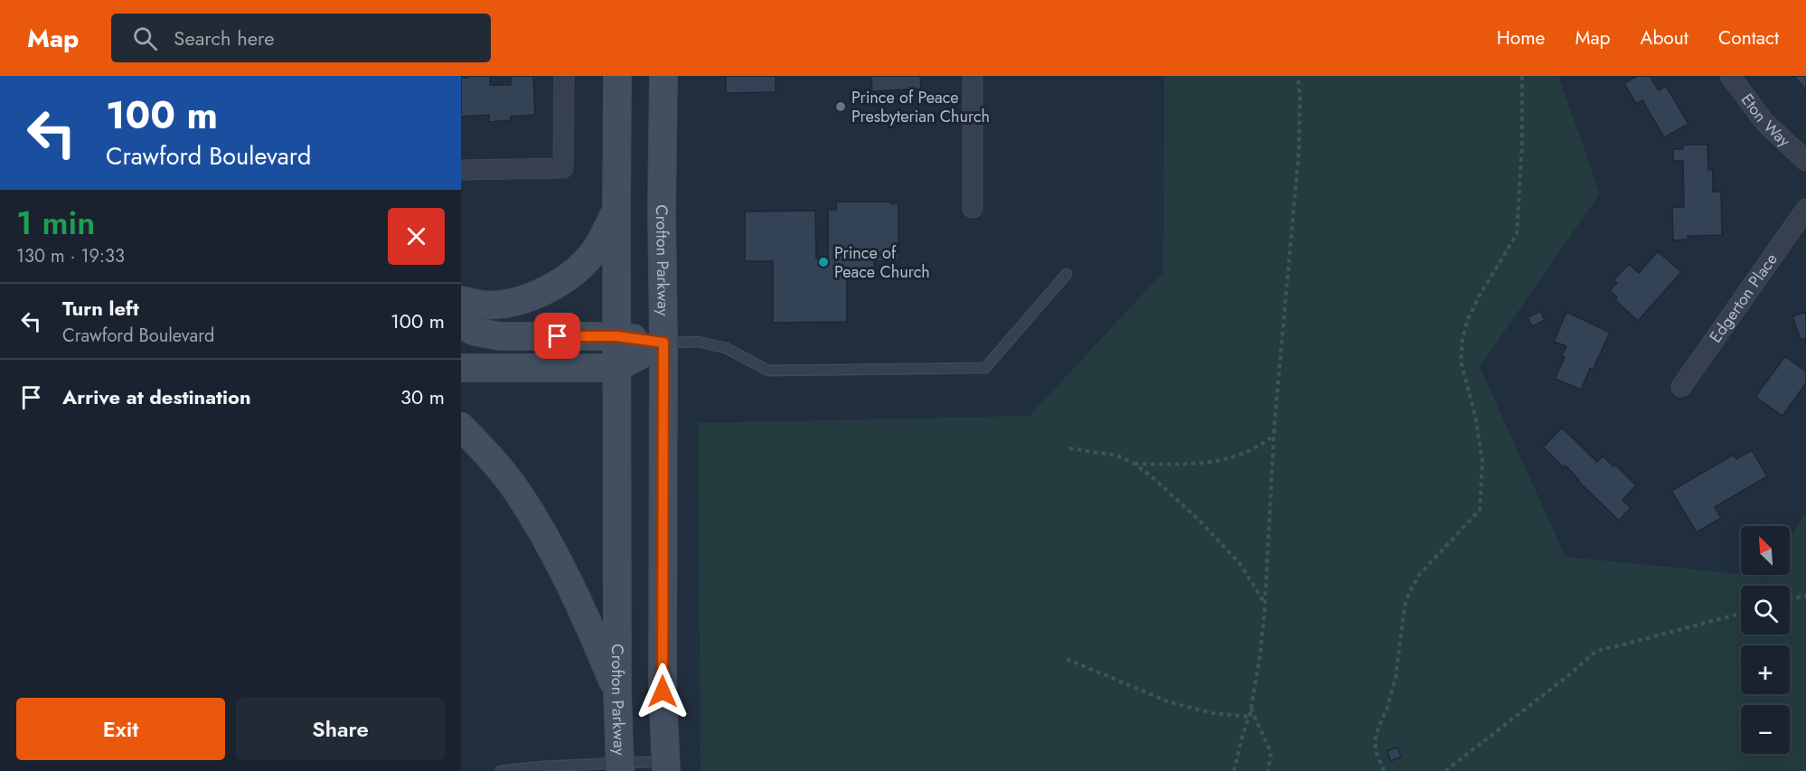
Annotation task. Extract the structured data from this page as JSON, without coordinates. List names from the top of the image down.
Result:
{
  "streets": {
    "street": ["Eton Way", "Crofton Parkway", "Edgerton Place"]
  },
  "places": ["Prince of Peace Presbyterian Church", "Prince of Peace Church"],
  "north": "top left",
  "page": {
    "header": "Map",
    "search": "Search here",
    "nav": [
      "Home",
      "Map",
      "About",
      "Contact"
    ],
    "turn": ["100 m", "Crawford Boulevard"],
    "heading": ["1 min", "130 m · 19:33"],
    "list": [
      {
        "name": "Turn left",
        "note": "Crawford Boulevard",
        "value": "100 m"
      },
      {
        "name": "Arrive at destination",
        "value": "30 m"
      }
    ],
    "map_buttons": ["+", "−"],
    "buttons": ["Exit", "Share"]
  }
}
